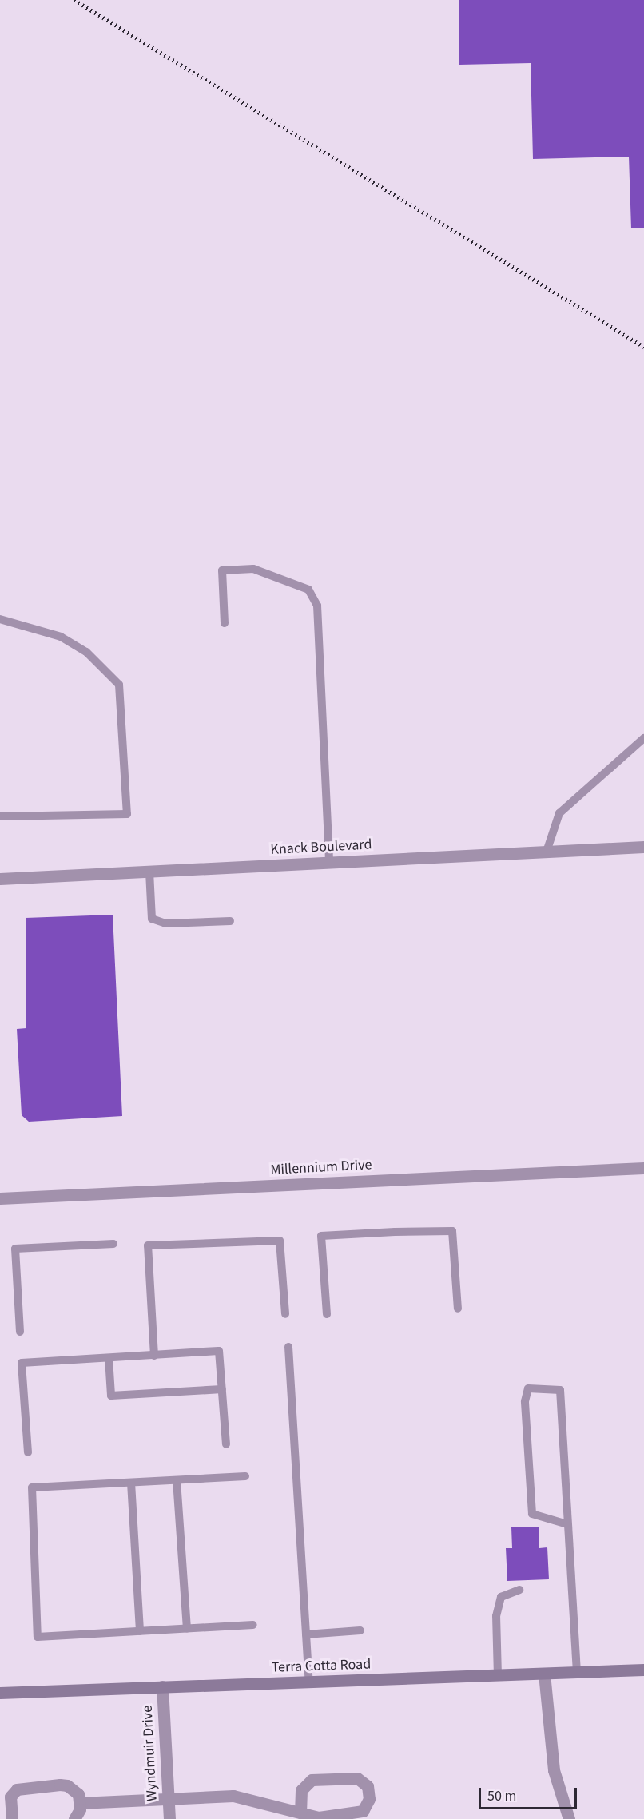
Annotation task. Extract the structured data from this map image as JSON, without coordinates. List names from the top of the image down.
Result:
{
  "streets": {
    "street": [
      "Knack Boulevard",
      "Millennium Drive",
      "Terra Cotta Road",
      "Wyndmuir Drive"
    ]
  },
  "crossings": [
    ["Terra Cotta Road", "Wyndmuir Drive"]
  ],
  "scale_bar": "50 m"
}
